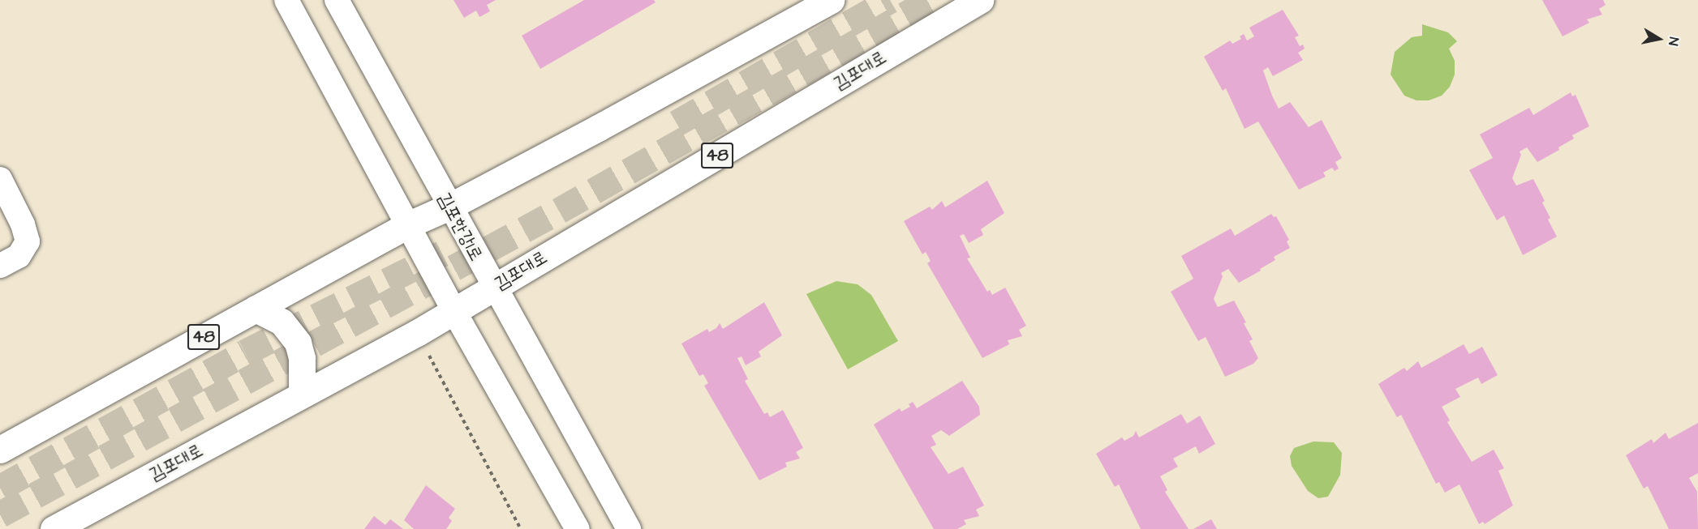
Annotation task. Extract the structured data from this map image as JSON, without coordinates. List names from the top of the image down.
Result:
{
  "streets": {
    "main road": ["김포대로", "48"],
    "street": ["김포한강1로"]
  },
  "crossings": [
    ["김포대로", "김포한강1로"],
    ["48", "김포한강1로"]
  ],
  "north": "right"
}
